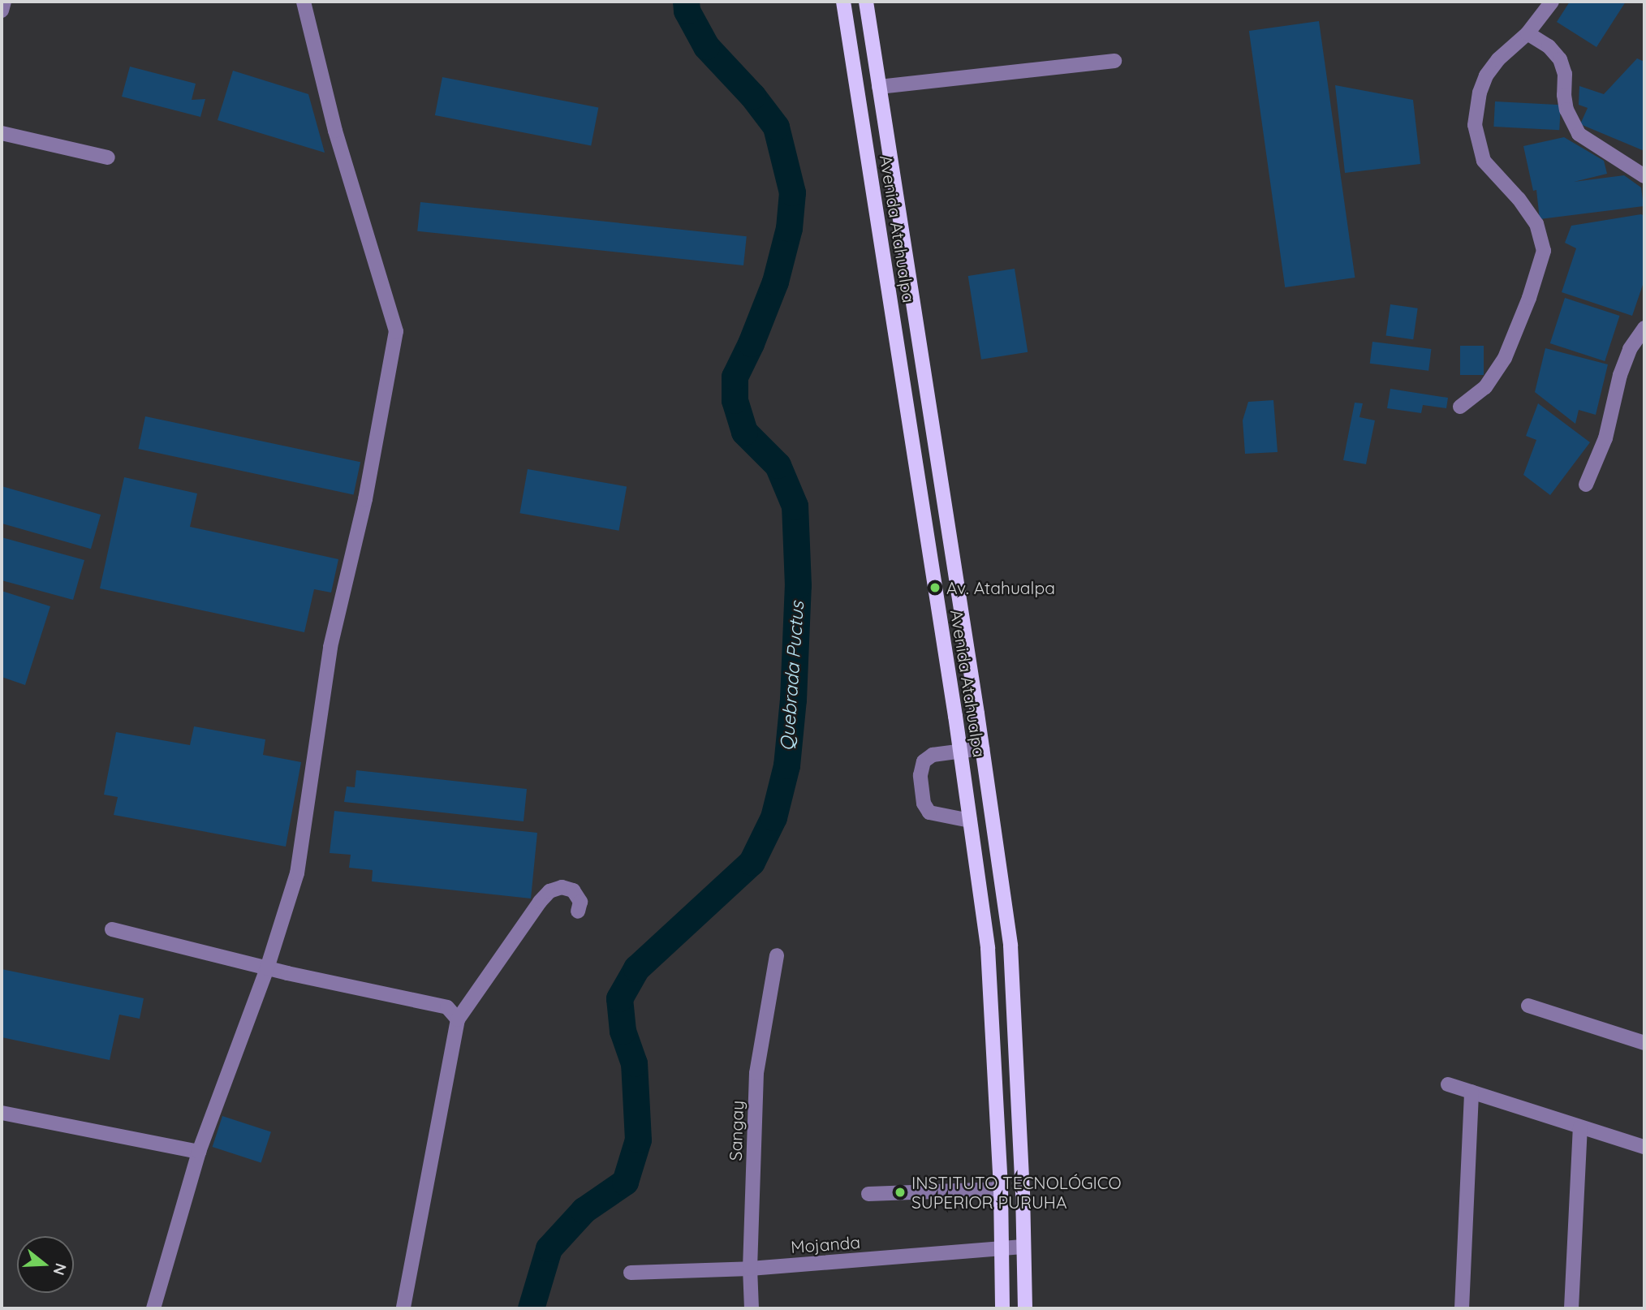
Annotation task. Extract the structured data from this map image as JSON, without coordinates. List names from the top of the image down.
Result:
{
  "streets": {
    "main road": ["Avenida Atahualpa"],
    "street": ["Sangay", "Mojanda"]
  },
  "crossings": [
    ["Avenida Atahualpa", "Mojanda"],
    ["Sangay", "Mojanda"]
  ],
  "water": ["Quebrada Puctus"],
  "places": ["Av. Atahualpa", "INSTITUTO TECNOLÓGICO SUPERIOR PURUHA"],
  "north": "right"
}
